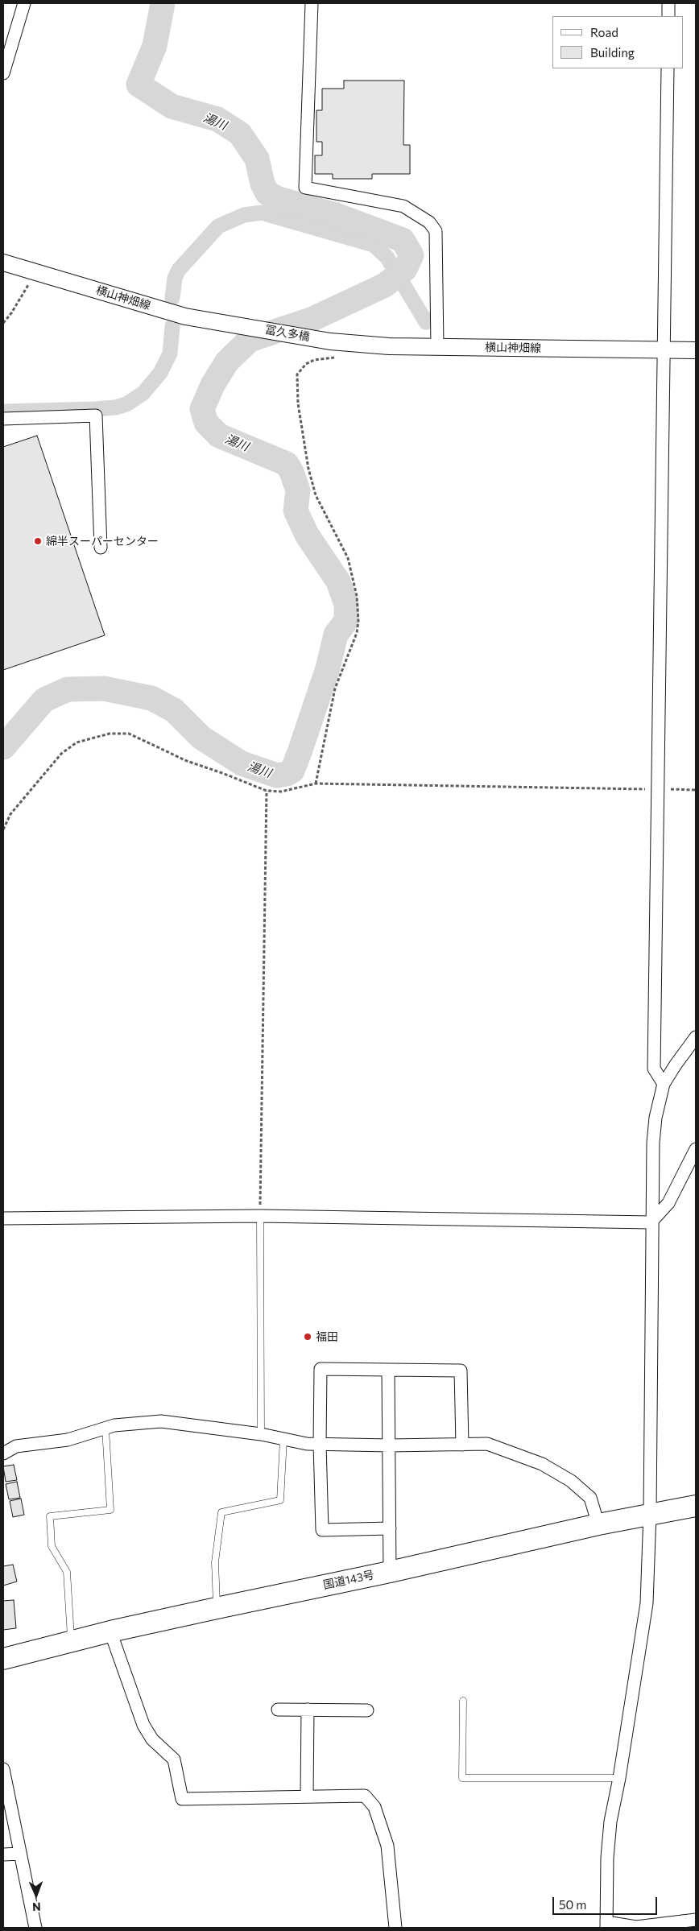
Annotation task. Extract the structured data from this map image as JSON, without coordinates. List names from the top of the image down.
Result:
{
  "streets": {
    "highway": ["国道143号"],
    "street": ["横山神畑線", "冨久多橋"]
  },
  "crossings": [
    ["横山神畑線", "冨久多橋"]
  ],
  "water": ["湯川"],
  "places": ["綿半スーパーセンター", "福田"],
  "legend": ["Road", "Building"],
  "scale_bar": "50 m",
  "north": "bottom"
}
